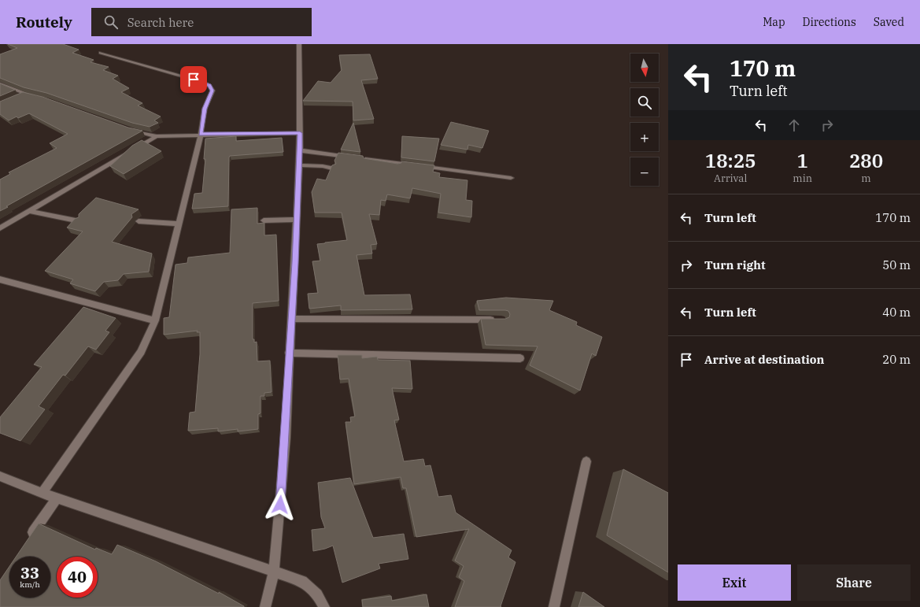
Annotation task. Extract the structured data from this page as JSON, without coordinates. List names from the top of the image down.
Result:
{
  "north": "bottom",
  "page": {
    "header": "Routely",
    "search": "Search here",
    "nav": ["Map", "Directions", "Saved"],
    "turn": ["170 m", "Turn left"],
    "map_buttons": ["+", "−"],
    "eta": [
      "18:25",
      "Arrival",
      "1",
      "min",
      "280",
      "m"
    ],
    "list": [
      {
        "name": "Turn left",
        "value": "170 m"
      },
      {
        "name": "Turn right",
        "value": "50 m"
      },
      {
        "name": "Turn left",
        "value": "40 m"
      },
      {
        "name": "Arrive at destination",
        "value": "20 m"
      }
    ],
    "speed": "33 km/h",
    "limit": "40",
    "buttons": ["Exit", "Share"]
  }
}
